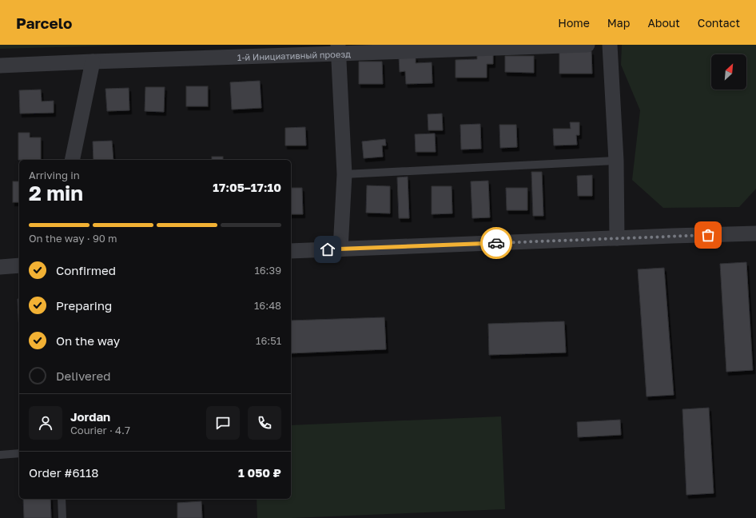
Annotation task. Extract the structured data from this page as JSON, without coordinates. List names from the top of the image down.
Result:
{
  "streets": {
    "street": ["1-й Инициативный проезд"]
  },
  "north": "top right",
  "page": {
    "header": "Parcelo",
    "nav": [
      "Home",
      "Map",
      "About",
      "Contact"
    ],
    "heading": ["2 min", "Arriving in", "17:05–17:10"],
    "panel": [
      "Jordan",
      "Courier · 4.7",
      "Order #6118",
      "1 050 ₽"
    ],
    "bar": "On the way · 90 m",
    "list": [
      ["Confirmed", "16:39"],
      ["Preparing", "16:48"],
      ["On the way", "16:51"],
      "Delivered"
    ]
  }
}
